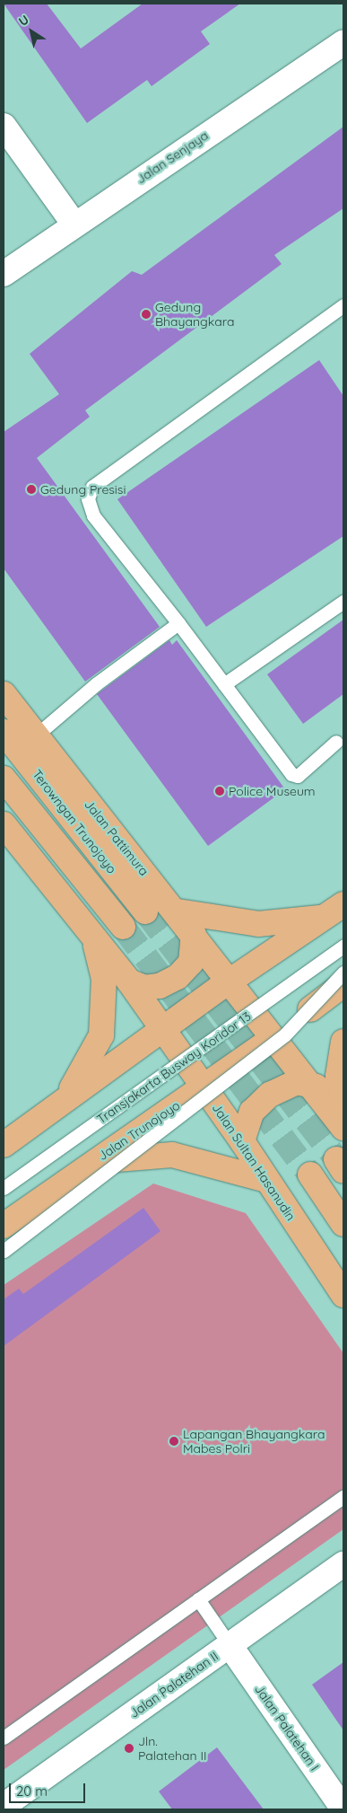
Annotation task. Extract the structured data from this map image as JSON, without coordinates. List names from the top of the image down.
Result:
{
  "streets": {
    "main road": [
      "Terowngan Trunojoyo",
      "Jalan Pattimura",
      "Jalan Trunojoyo",
      "Jalan Sultan Hasanudin"
    ],
    "street": ["Jalan Senjaya", "Jalan Palatehan II", "Jalan Palatehan I"],
    "lane": ["Transjakarta Busway Koridor 13"]
  },
  "crossings": [
    ["Jalan Trunojoyo", "Jalan Sultan Hasanudin"],
    ["Jalan Palatehan II", "Jalan Palatehan I"]
  ],
  "places": [
    "Gedung Bhayangkara",
    "Gedung Presisi",
    "Police Museum",
    "Lapangan Bhayangkara Mabes Polri",
    "Jln. Palatehan II"
  ],
  "scale_bar": "20 m",
  "north": "top left"
}
